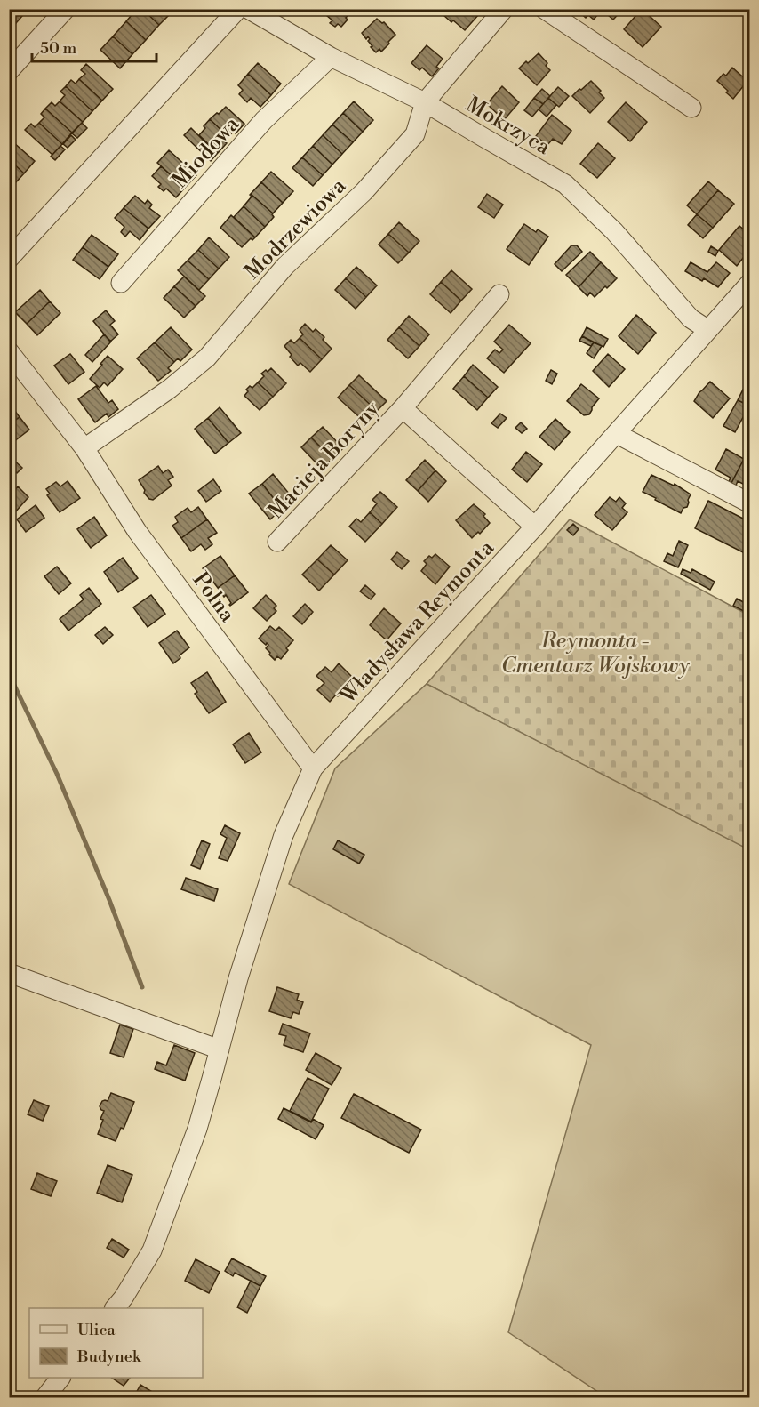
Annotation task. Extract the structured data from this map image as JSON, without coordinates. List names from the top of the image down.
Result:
{
  "streets": {
    "street": [
      "Mokrzyca",
      "Miodowa",
      "Modrzewiowa",
      "Macieja Boryny",
      "Polna",
      "Władysława Reymonta"
    ]
  },
  "crossings": [
    ["Mokrzyca", "Miodowa"],
    ["Mokrzyca", "Modrzewiowa"],
    ["Mokrzyca", "Władysława Reymonta"],
    ["Modrzewiowa", "Polna"],
    ["Macieja Boryny", "Władysława Reymonta"],
    ["Polna", "Władysława Reymonta"]
  ],
  "parks": ["Reymonta - Cmentarz Wojskowy"],
  "legend": ["Ulica", "Budynek"],
  "scale_bar": "50 m"
}
